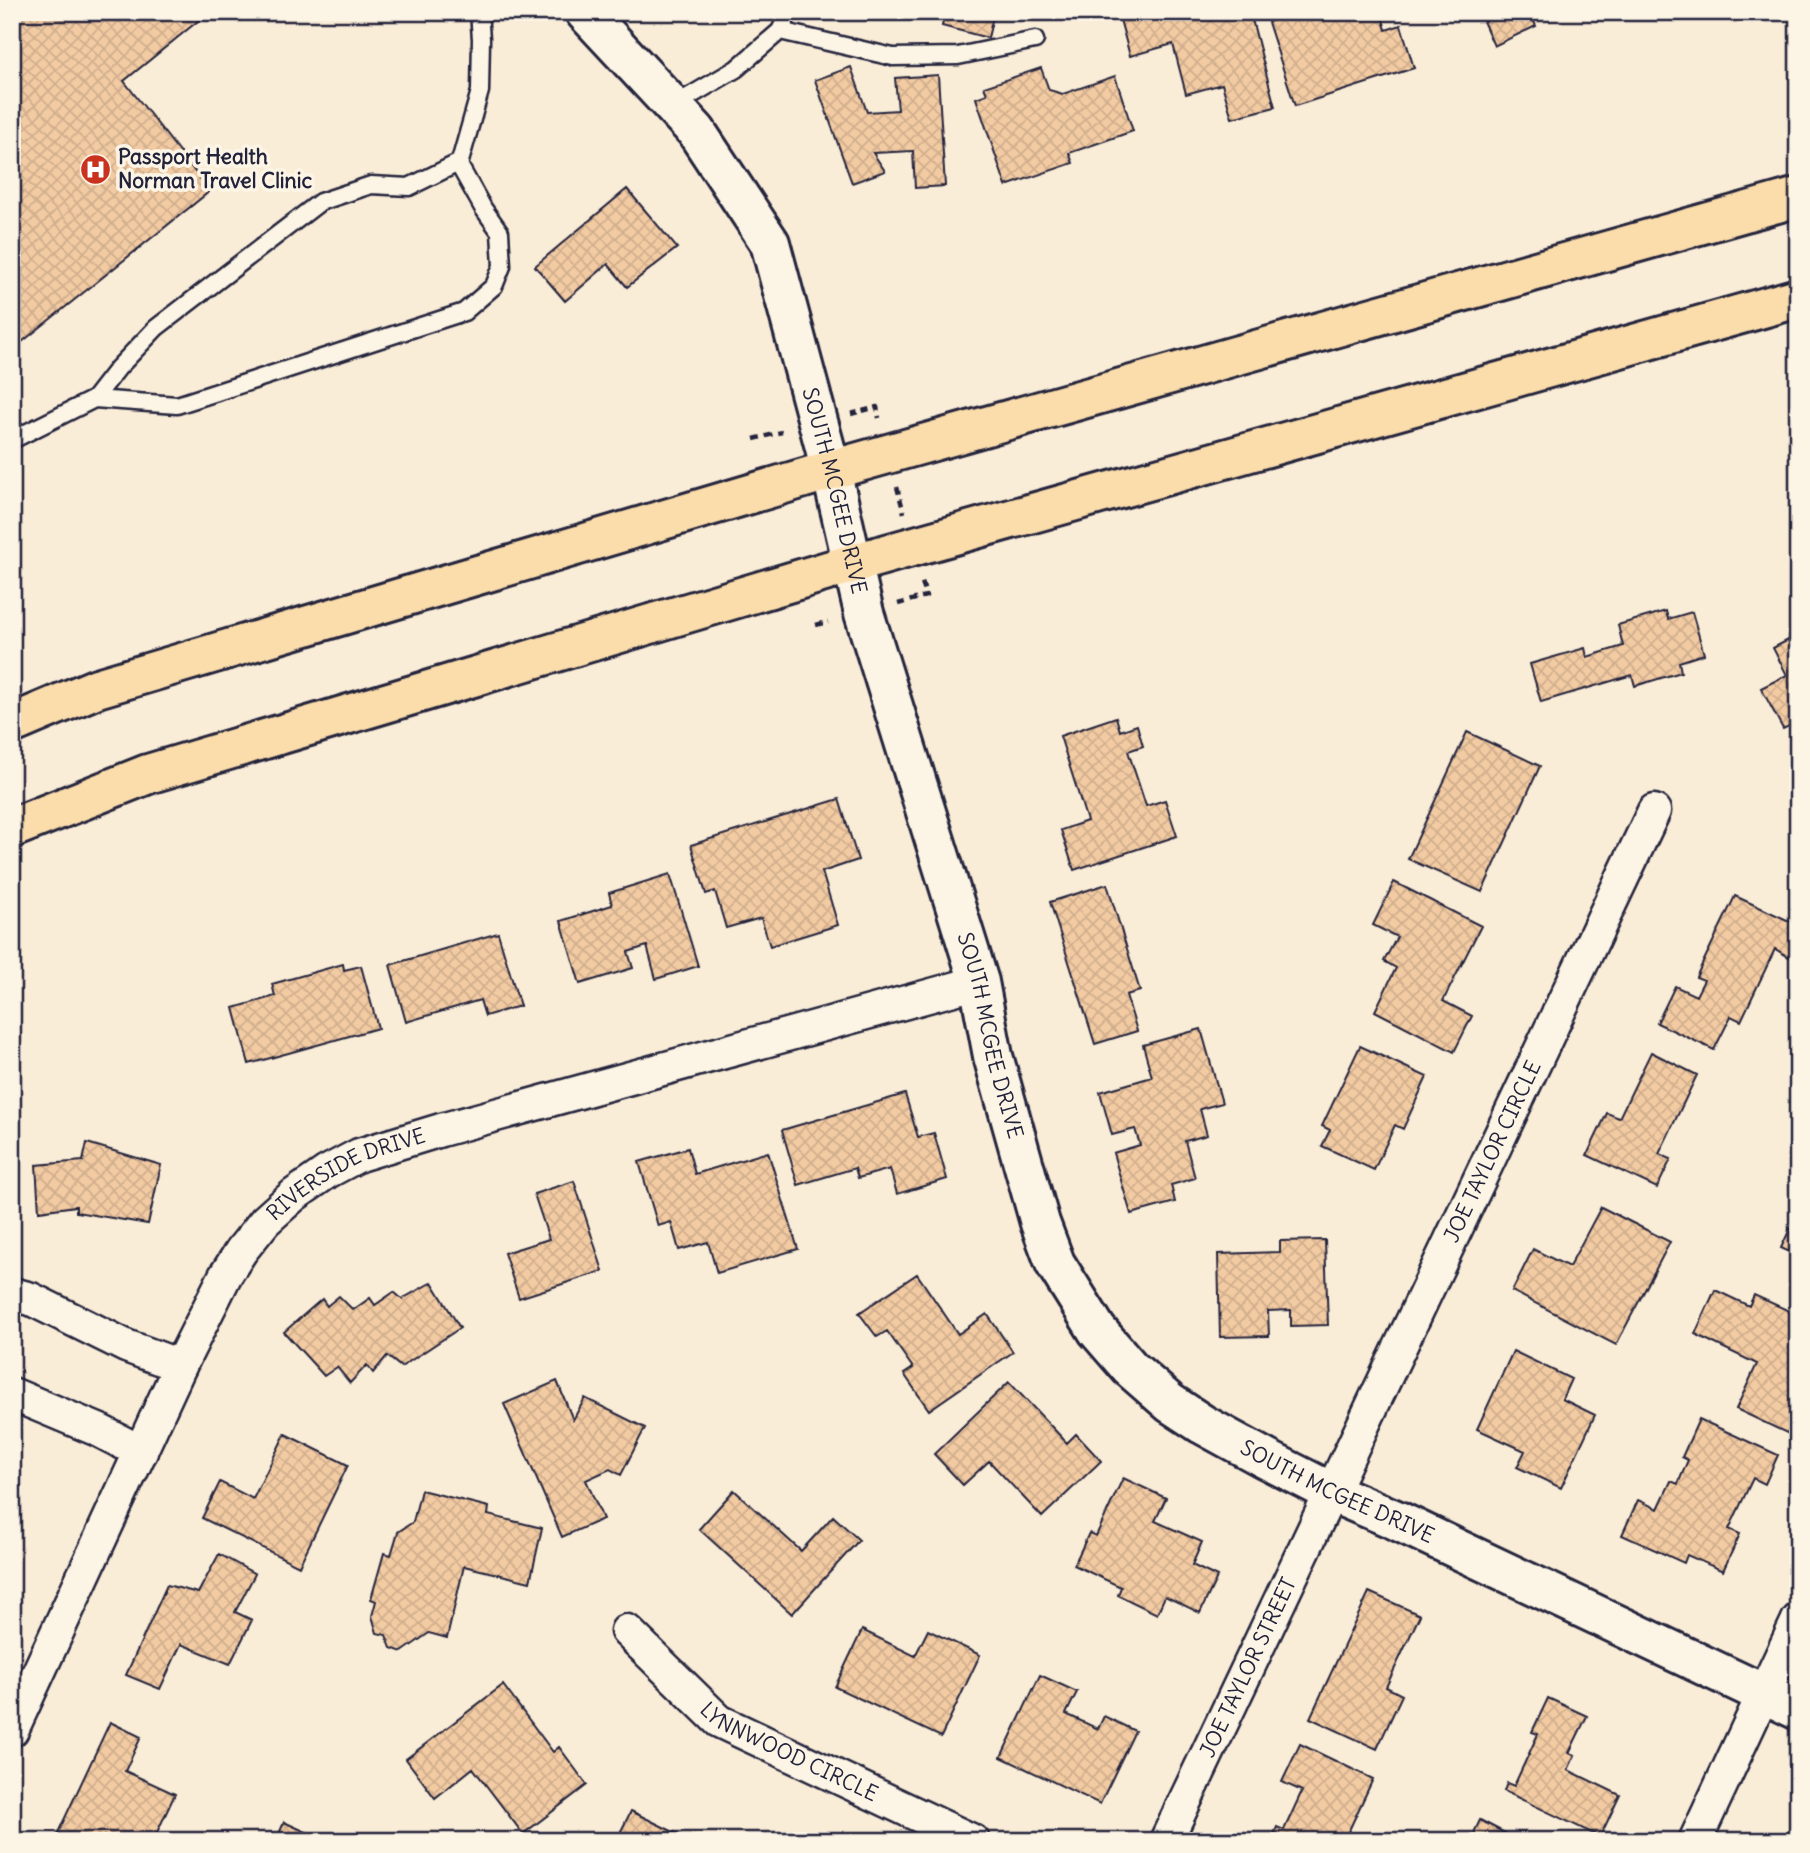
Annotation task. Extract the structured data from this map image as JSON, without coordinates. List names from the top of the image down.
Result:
{
  "streets": {
    "street": [
      "SOUTH MCGEE DRIVE",
      "JOE TAYLOR CIRCLE",
      "RIVERSIDE DRIVE",
      "JOE TAYLOR STREET",
      "LYNNWOOD CIRCLE"
    ]
  },
  "crossings": [
    ["SOUTH MCGEE DRIVE", "JOE TAYLOR CIRCLE"],
    ["SOUTH MCGEE DRIVE", "RIVERSIDE DRIVE"],
    ["SOUTH MCGEE DRIVE", "JOE TAYLOR STREET"],
    ["JOE TAYLOR CIRCLE", "JOE TAYLOR STREET"]
  ],
  "places": {
    "hospital": ["Passport Health Norman Travel Clinic"]
  }
}
